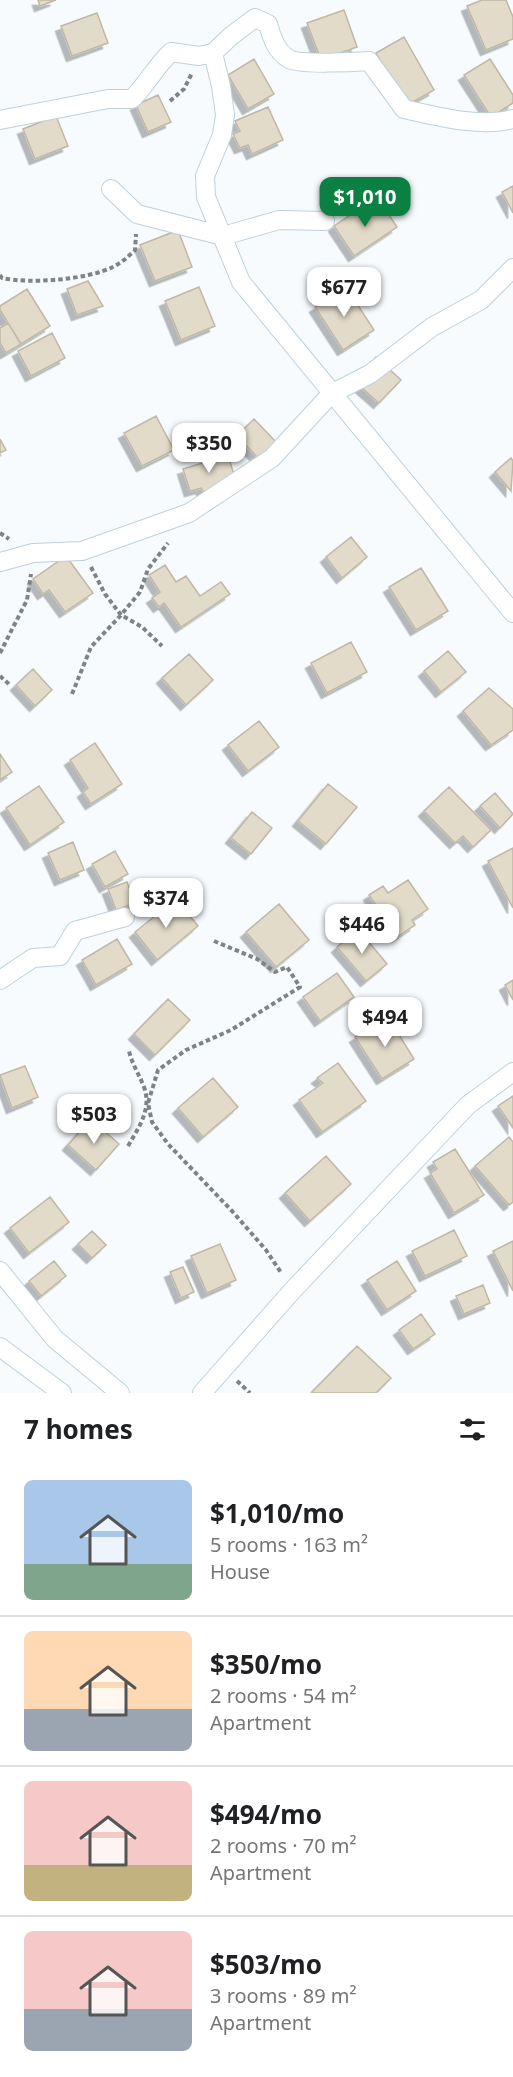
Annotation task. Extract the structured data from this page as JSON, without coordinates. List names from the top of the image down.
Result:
{
  "page": {
    "price": [
      "$1,010",
      "$677",
      "$350",
      "$374",
      "$446",
      "$494",
      "$503"
    ],
    "heading": "7 homes",
    "list": [
      {
        "name": "$1,010/mo",
        "note": "5 rooms · 163 m² · House"
      },
      {
        "name": "$350/mo",
        "note": "2 rooms · 54 m² · Apartment"
      },
      {
        "name": "$494/mo",
        "note": "2 rooms · 70 m² · Apartment"
      },
      {
        "name": "$503/mo",
        "note": "3 rooms · 89 m² · Apartment"
      }
    ]
  }
}
